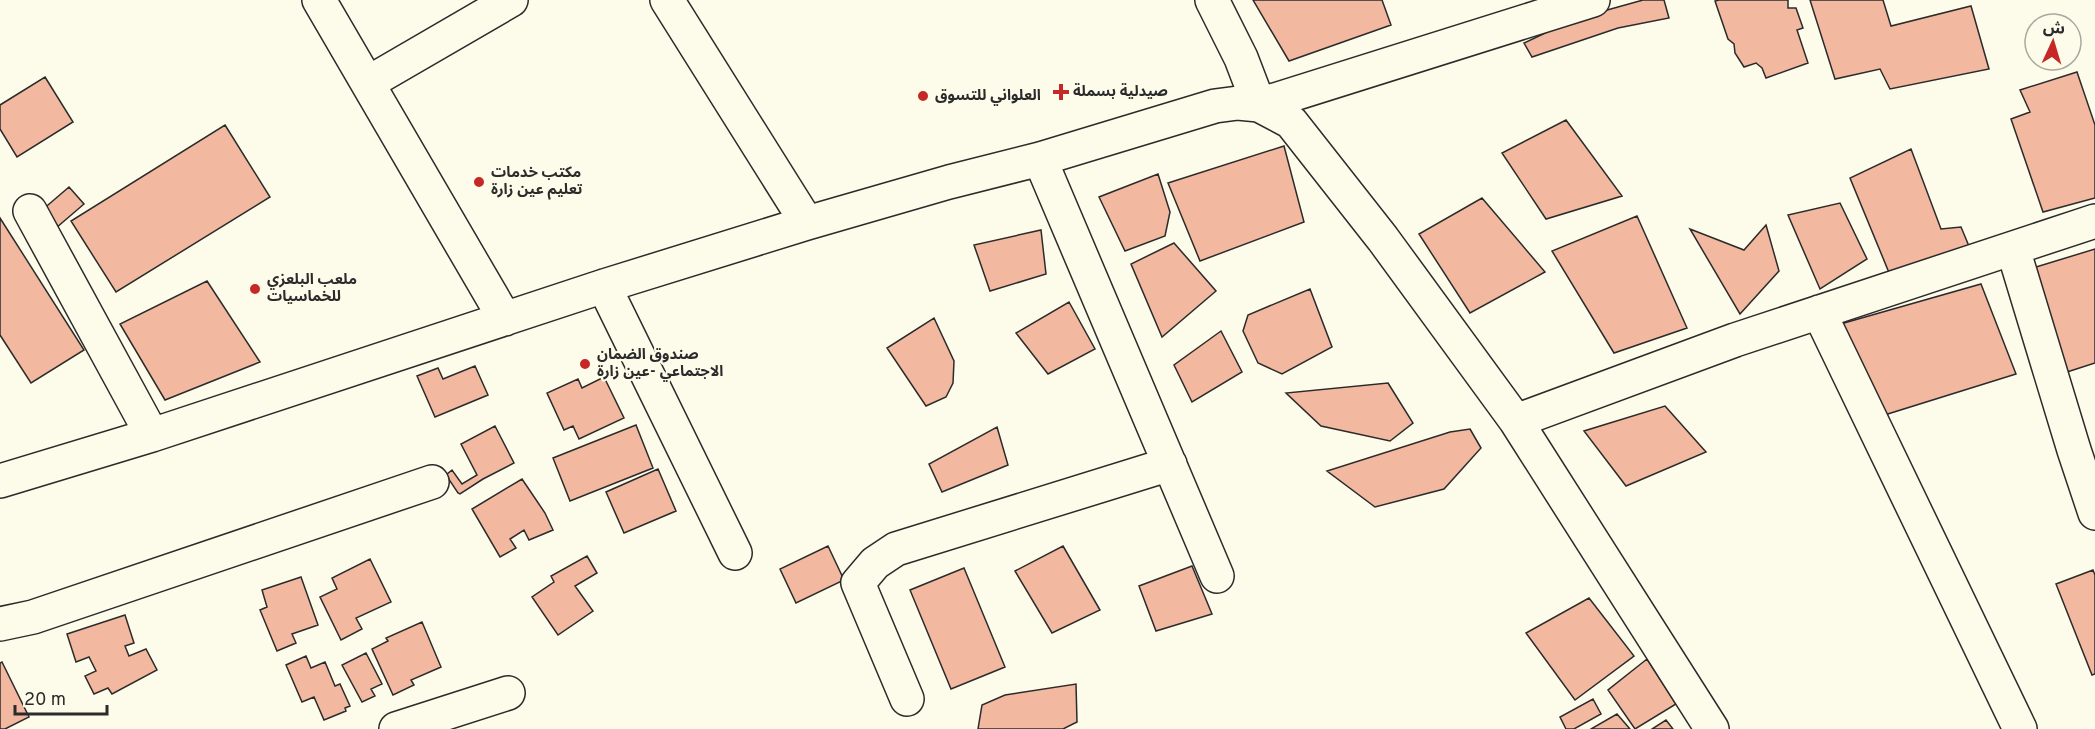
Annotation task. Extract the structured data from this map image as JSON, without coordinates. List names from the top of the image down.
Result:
{
  "places": {
    "health": ["صيدلية بسملة"],
    "other": [
      "العلواني للتسوق",
      "مكتب خدمات تعليم عين زارة",
      "ملعب البلعزي للخماسيات",
      "صندوق الضمان الاجتماعي -عين زارة"
    ]
  },
  "scale_bar": "20 m",
  "north": "top"
}
